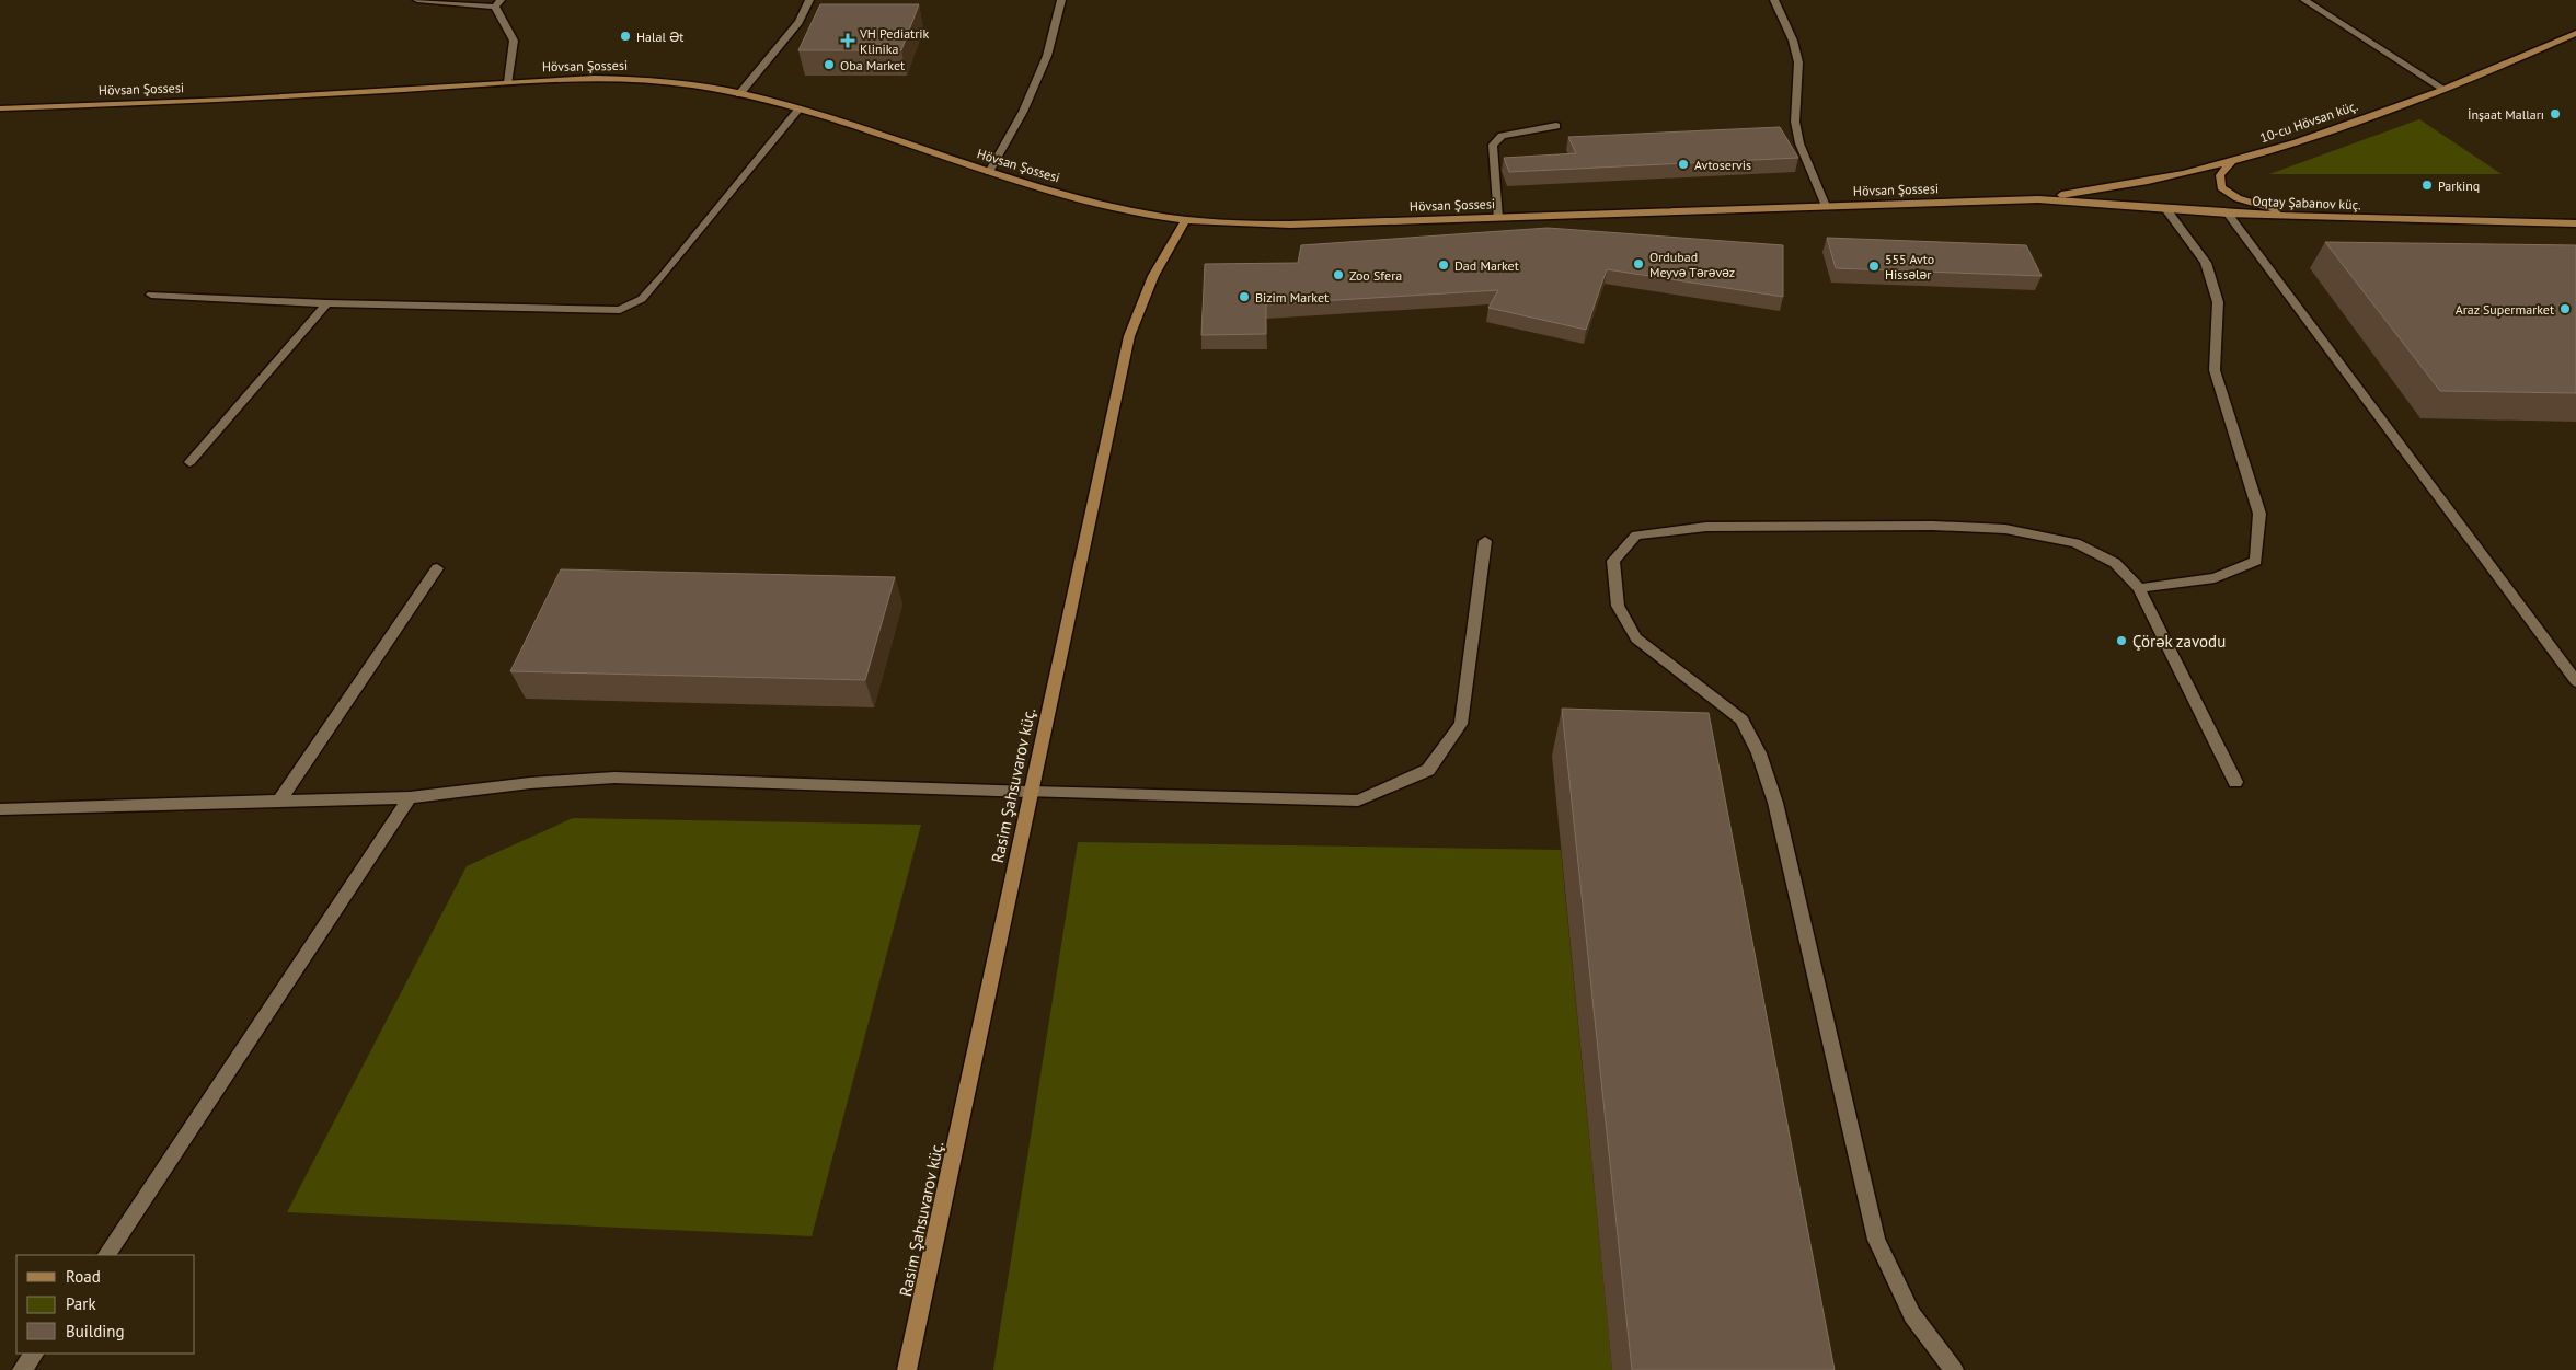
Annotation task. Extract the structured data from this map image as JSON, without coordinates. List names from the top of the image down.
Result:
{
  "streets": {
    "main road": [
      "Hövsan Şossesi",
      "10-cu Hövsan küç.",
      "Oqtay Şabanov küç.",
      "Rasim Şahsuvarov küç."
    ]
  },
  "crossings": [
    ["Hövsan Şossesi", "10-cu Hövsan küç."],
    ["Hövsan Şossesi", "Oqtay Şabanov küç."],
    ["Hövsan Şossesi", "Rasim Şahsuvarov küç."],
    ["10-cu Hövsan küç.", "Oqtay Şabanov küç."]
  ],
  "places": {
    "other": [
      "Halal Ət",
      "Oba Market",
      "İnşaat Malları",
      "Avtoservis",
      "Parkinq",
      "Ordubad Meyvə Tərəvəz",
      "Dad Market",
      "555 Avto Hissələr",
      "Zoo Sfera",
      "Bizim Market",
      "Araz Supermarket",
      "Çörək zavodu"
    ],
    "health": ["VH Pediatrik Klinika"]
  },
  "legend": ["Road", "Park", "Building"]
}
